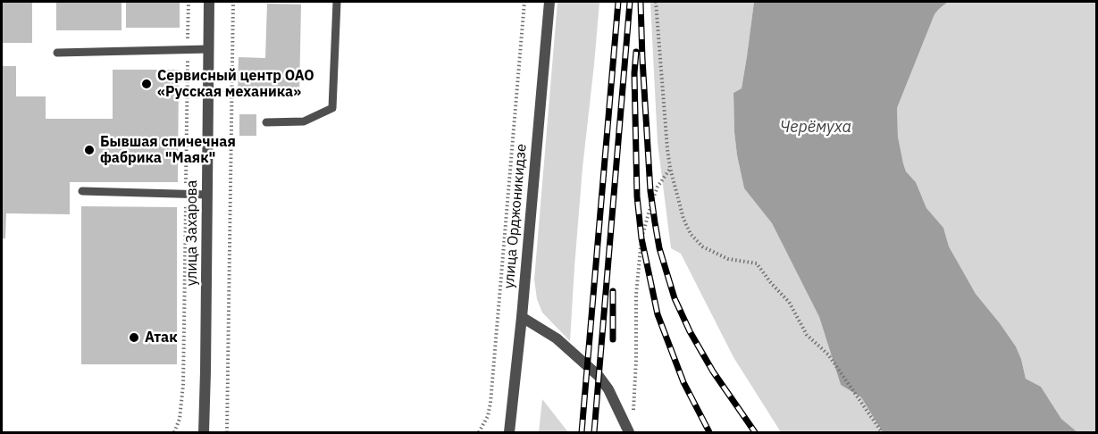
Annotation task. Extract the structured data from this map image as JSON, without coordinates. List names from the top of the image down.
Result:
{
  "streets": {
    "street": ["улица Орджоникидзе", "улица Захарова"]
  },
  "water": ["Черёмуха"],
  "places": ["Сервисный центр ОАО «Русская механика»", "Бывшая спичечная фабрика \"Маяк\"", "Атак"]
}
